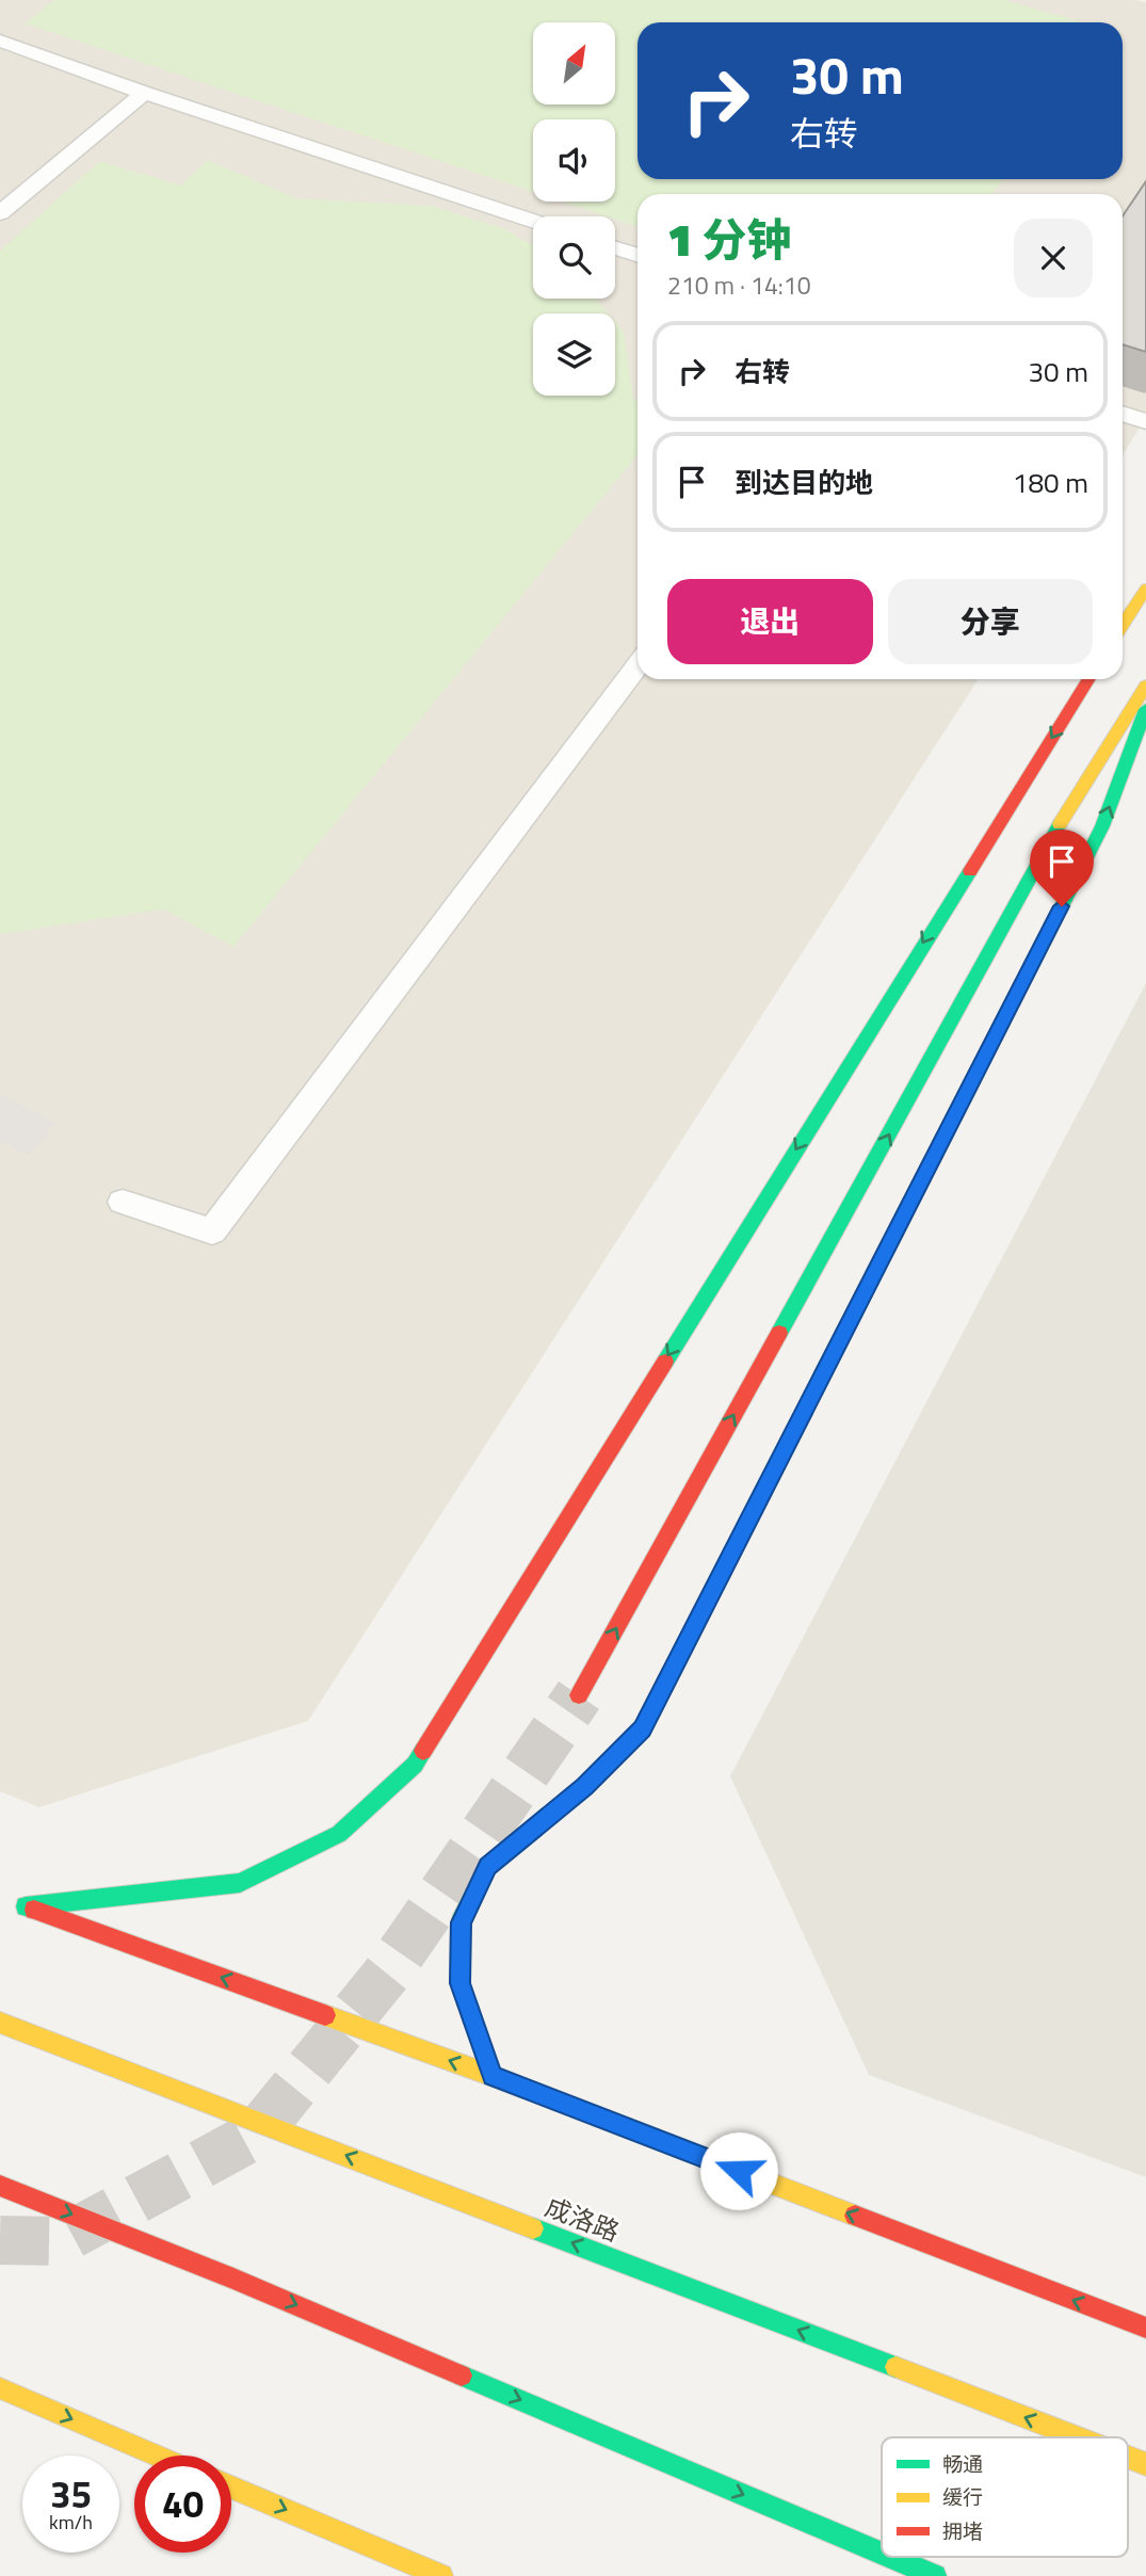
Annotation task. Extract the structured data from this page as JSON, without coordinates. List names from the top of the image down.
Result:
{
  "streets": {
    "main road": ["成洛路"]
  },
  "legend": ["畅通", "缓行", "拥堵"],
  "north": "top right",
  "page": {
    "turn": ["30 m", "右转"],
    "heading": ["1 分钟", "210 m · 14:10"],
    "list": [
      {
        "name": "右转",
        "value": "30 m"
      },
      {
        "name": "到达目的地",
        "value": "180 m"
      }
    ],
    "buttons": ["退出", "分享"],
    "speed": "35 km/h",
    "limit": "40"
  }
}
